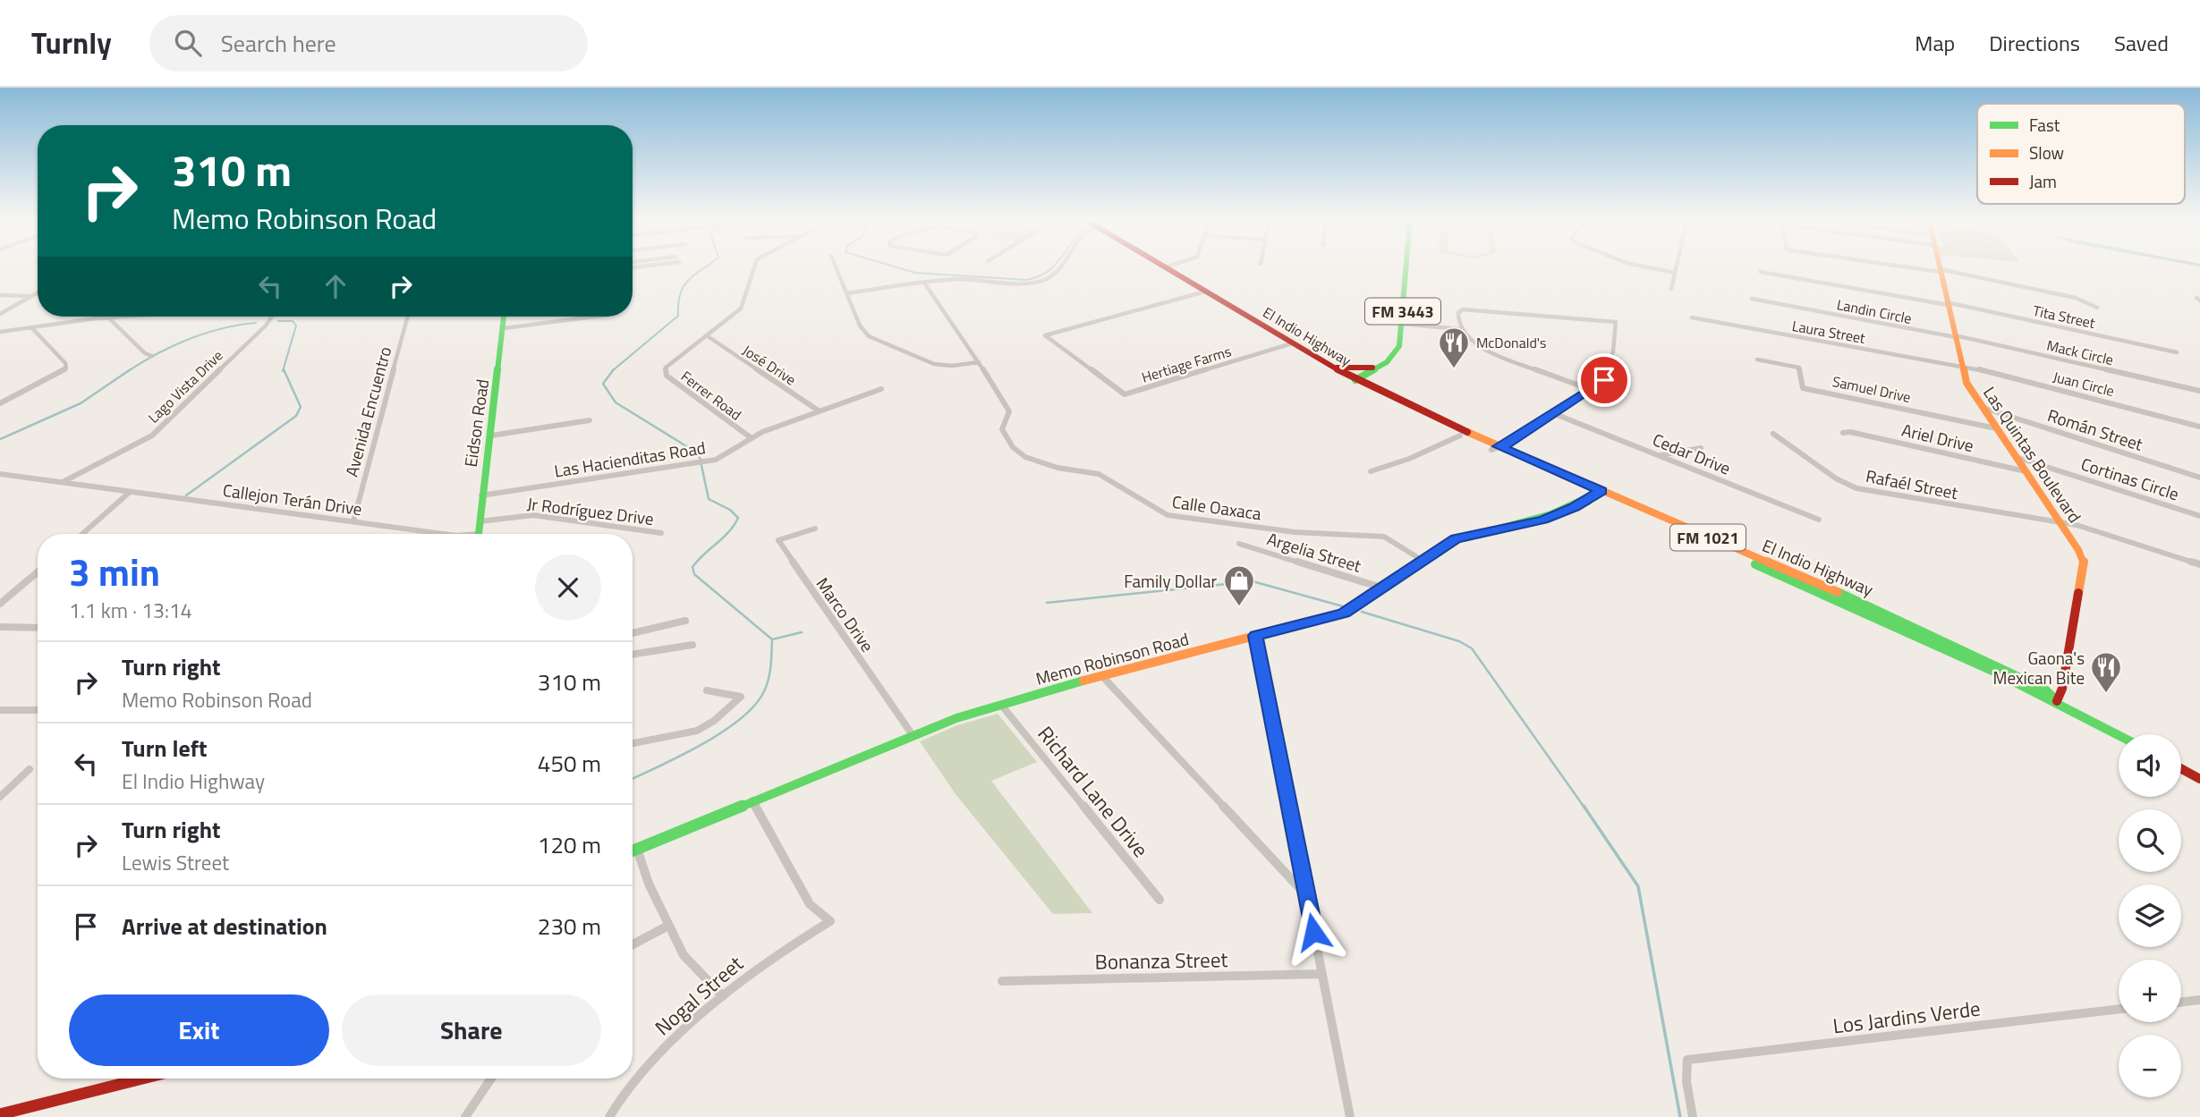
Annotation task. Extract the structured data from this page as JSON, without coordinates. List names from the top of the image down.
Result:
{
  "streets": {
    "street": [
      "FM 3443",
      "Landin Circle",
      "Tita Street",
      "Laura Street",
      "El Indio Highway",
      "Mack Circle",
      "Hertiage Farms",
      "José Drive",
      "Juan Circle",
      "Lago Vista Drive",
      "Samuel Drive",
      "Ferrer Road",
      "Avenida Encuentro",
      "Eidson Road",
      "Román Street",
      "Ariel Drive",
      "Cedar Drive",
      "Las Quintas Boulevard",
      "Las Hacienditas Road",
      "Cortinas Circle",
      "Rafaél Street",
      "Callejon Terán Drive",
      "Calle Oaxaca",
      "Jr Rodríguez Drive",
      "FM 1021",
      "Argelia Street",
      "Marco Drive",
      "Memo Robinson Road",
      "Richard Lane Drive",
      "Bonanza Street",
      "Nogal Street",
      "Los Jardins Verde"
    ]
  },
  "crossings": [
    ["FM 3443", "El Indio Highway"],
    ["Landin Circle", "Mack Circle"],
    ["Landin Circle", "Las Quintas Boulevard"],
    ["Tita Street", "Las Quintas Boulevard"],
    ["Laura Street", "Juan Circle"],
    ["Laura Street", "Las Quintas Boulevard"],
    ["El Indio Highway", "Hertiage Farms"],
    ["El Indio Highway", "Las Quintas Boulevard"],
    ["El Indio Highway", "Memo Robinson Road"],
    ["Mack Circle", "Las Quintas Boulevard"],
    ["José Drive", "Ferrer Road"],
    ["José Drive", "Las Hacienditas Road"],
    ["Juan Circle", "Las Quintas Boulevard"],
    ["Lago Vista Drive", "Callejon Terán Drive"],
    ["Samuel Drive", "Las Quintas Boulevard"],
    ["Ferrer Road", "Las Hacienditas Road"],
    ["Avenida Encuentro", "Callejon Terán Drive"],
    ["Eidson Road", "Las Hacienditas Road"],
    ["Eidson Road", "Jr Rodríguez Drive"],
    ["Román Street", "Las Quintas Boulevard"],
    ["Ariel Drive", "Las Quintas Boulevard"],
    ["Las Quintas Boulevard", "Cortinas Circle"],
    ["Las Quintas Boulevard", "Rafaél Street"],
    ["Calle Oaxaca", "Memo Robinson Road"],
    ["Argelia Street", "Memo Robinson Road"],
    ["Marco Drive", "Memo Robinson Road"],
    ["Memo Robinson Road", "Richard Lane Drive"],
    ["Memo Robinson Road", "Nogal Street"]
  ],
  "places": {
    "restaurant": ["McDonald's", "Gaona's Mexican Bite"],
    "shop": ["Family Dollar"]
  },
  "legend": ["Fast", "Slow", "Jam"],
  "page": {
    "header": "Turnly",
    "search": "Search here",
    "nav": ["Map", "Directions", "Saved"],
    "turn": ["310 m", "Memo Robinson Road"],
    "heading": ["3 min", "1.1 km · 13:14"],
    "list": [
      {
        "name": "Turn right",
        "note": "Memo Robinson Road",
        "value": "310 m"
      },
      {
        "name": "Turn left",
        "note": "El Indio Highway",
        "value": "450 m"
      },
      {
        "name": "Turn right",
        "note": "Lewis Street",
        "value": "120 m"
      },
      {
        "name": "Arrive at destination",
        "value": "230 m"
      }
    ],
    "map_buttons": ["+", "−"],
    "buttons": ["Exit", "Share"]
  }
}
